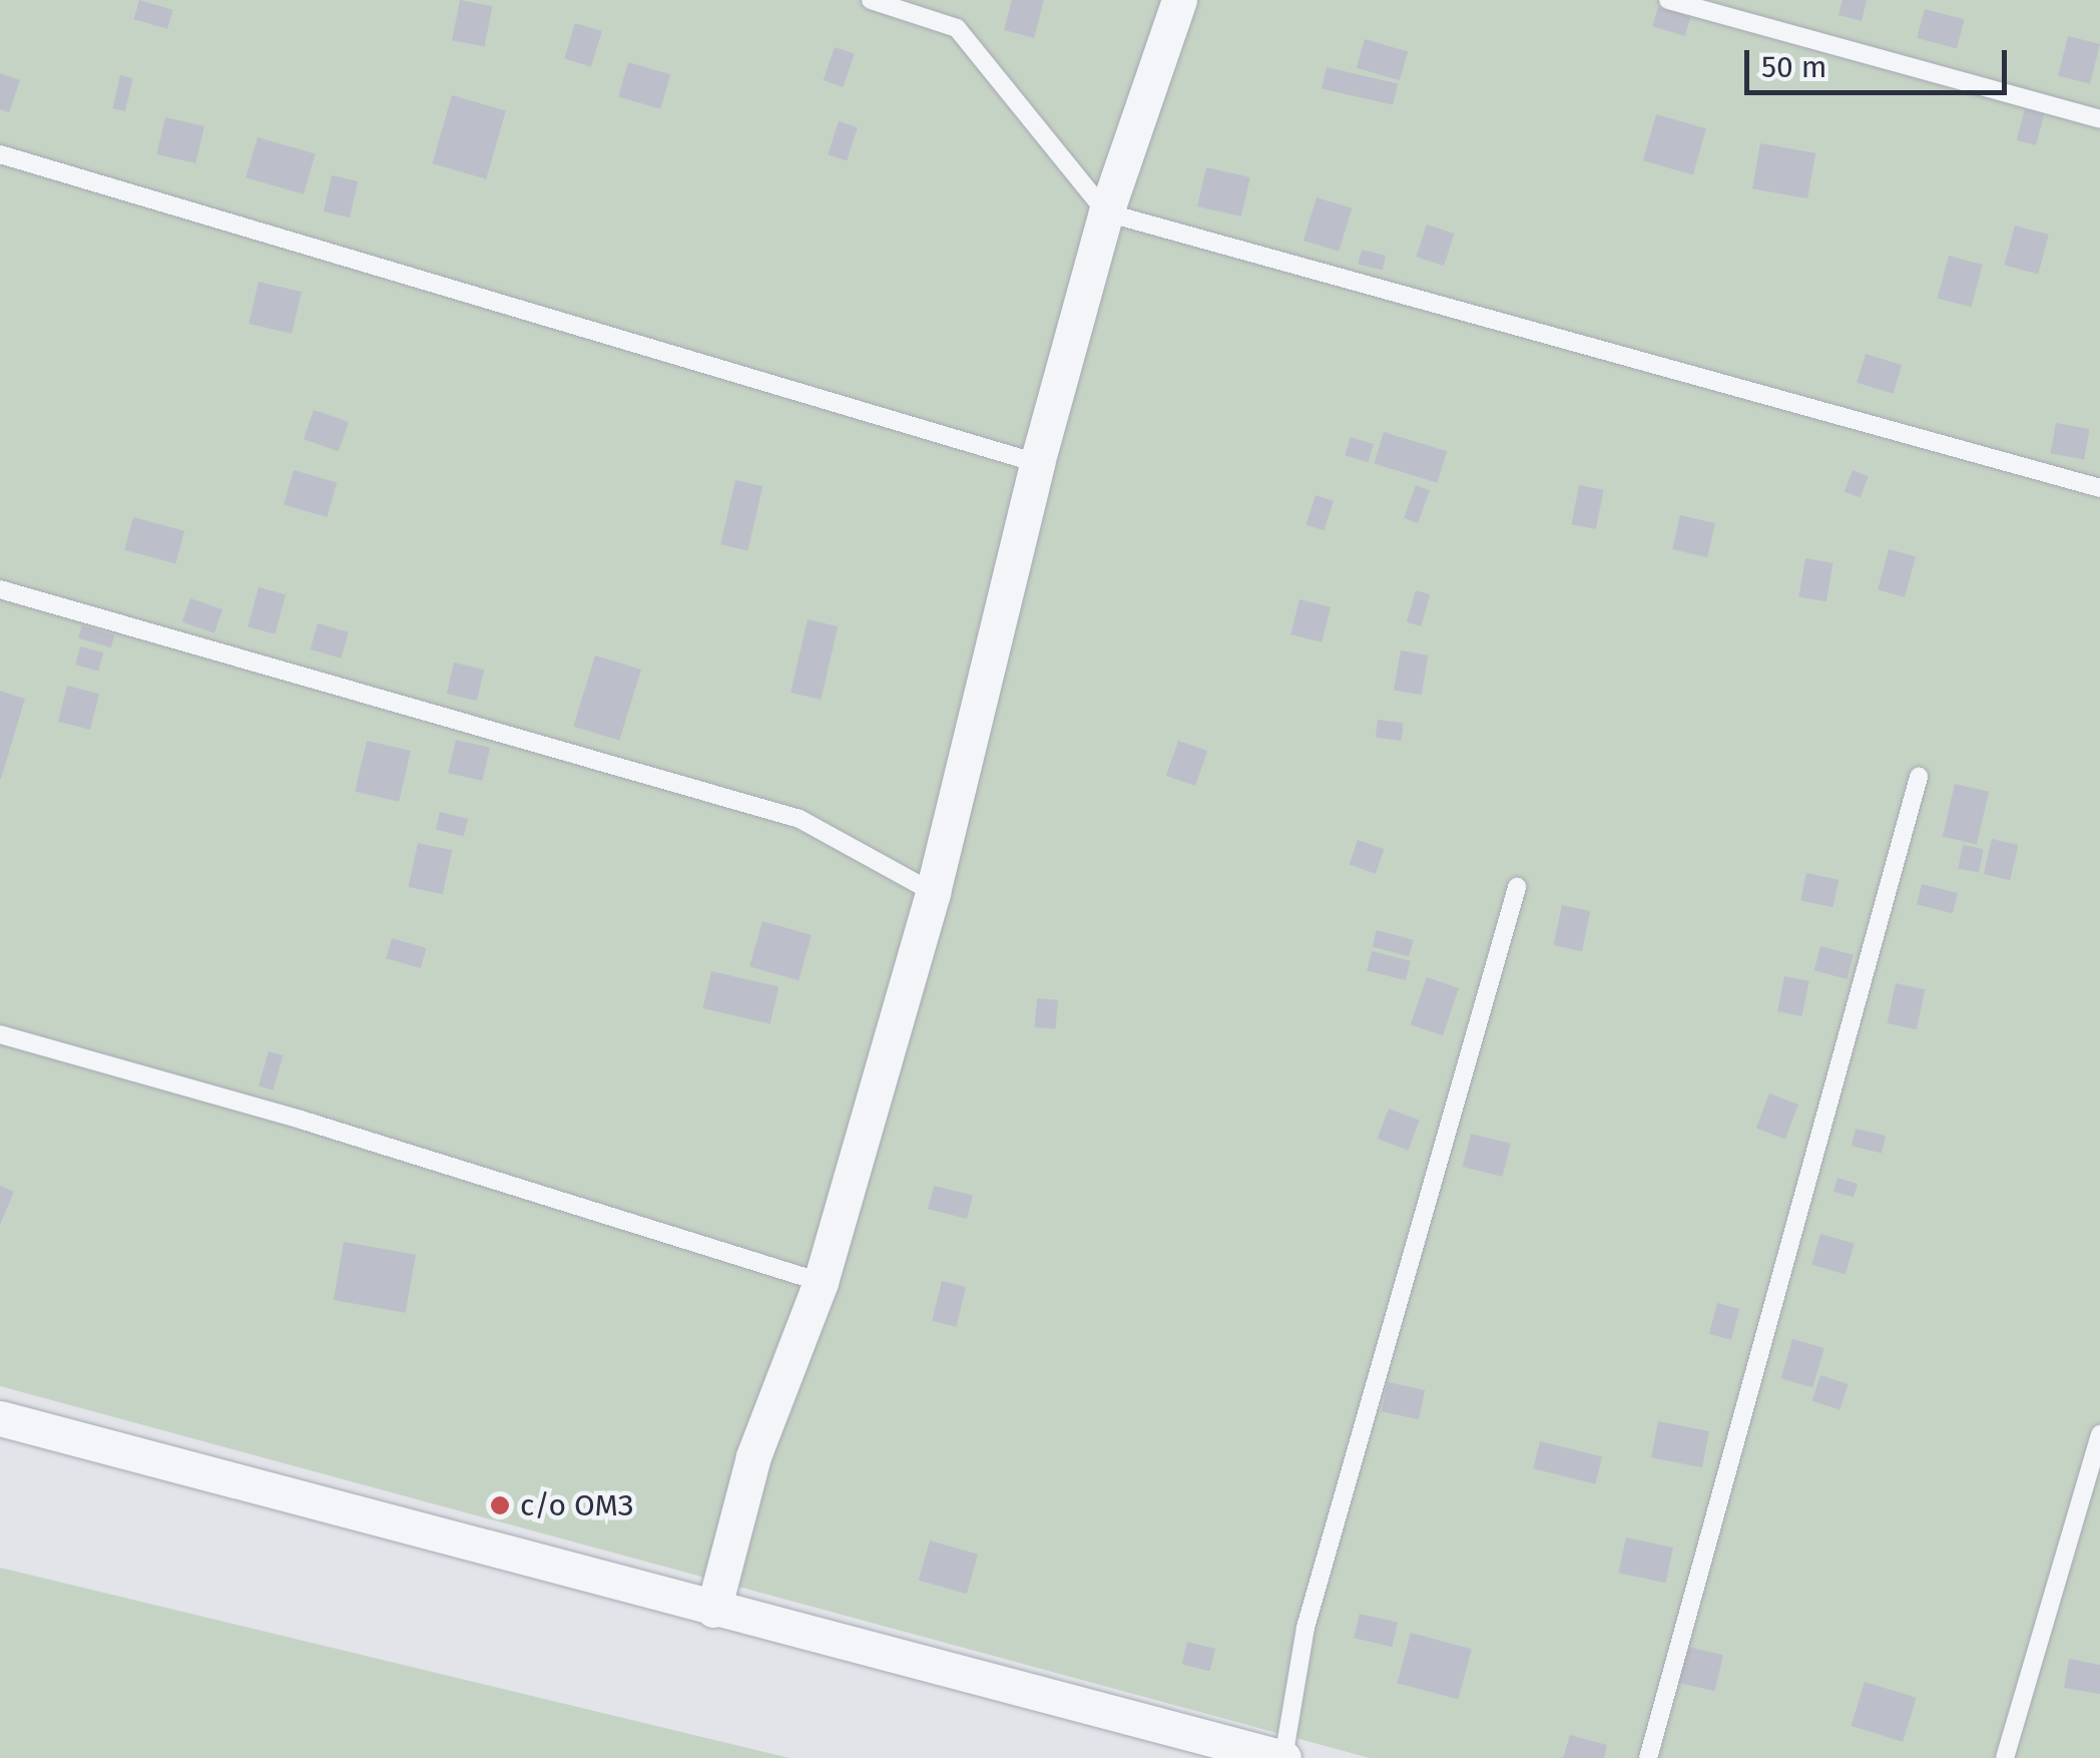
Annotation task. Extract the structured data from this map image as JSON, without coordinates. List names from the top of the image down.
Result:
{
  "places": ["с/о ОМЗ"],
  "scale_bar": "50 m"
}
